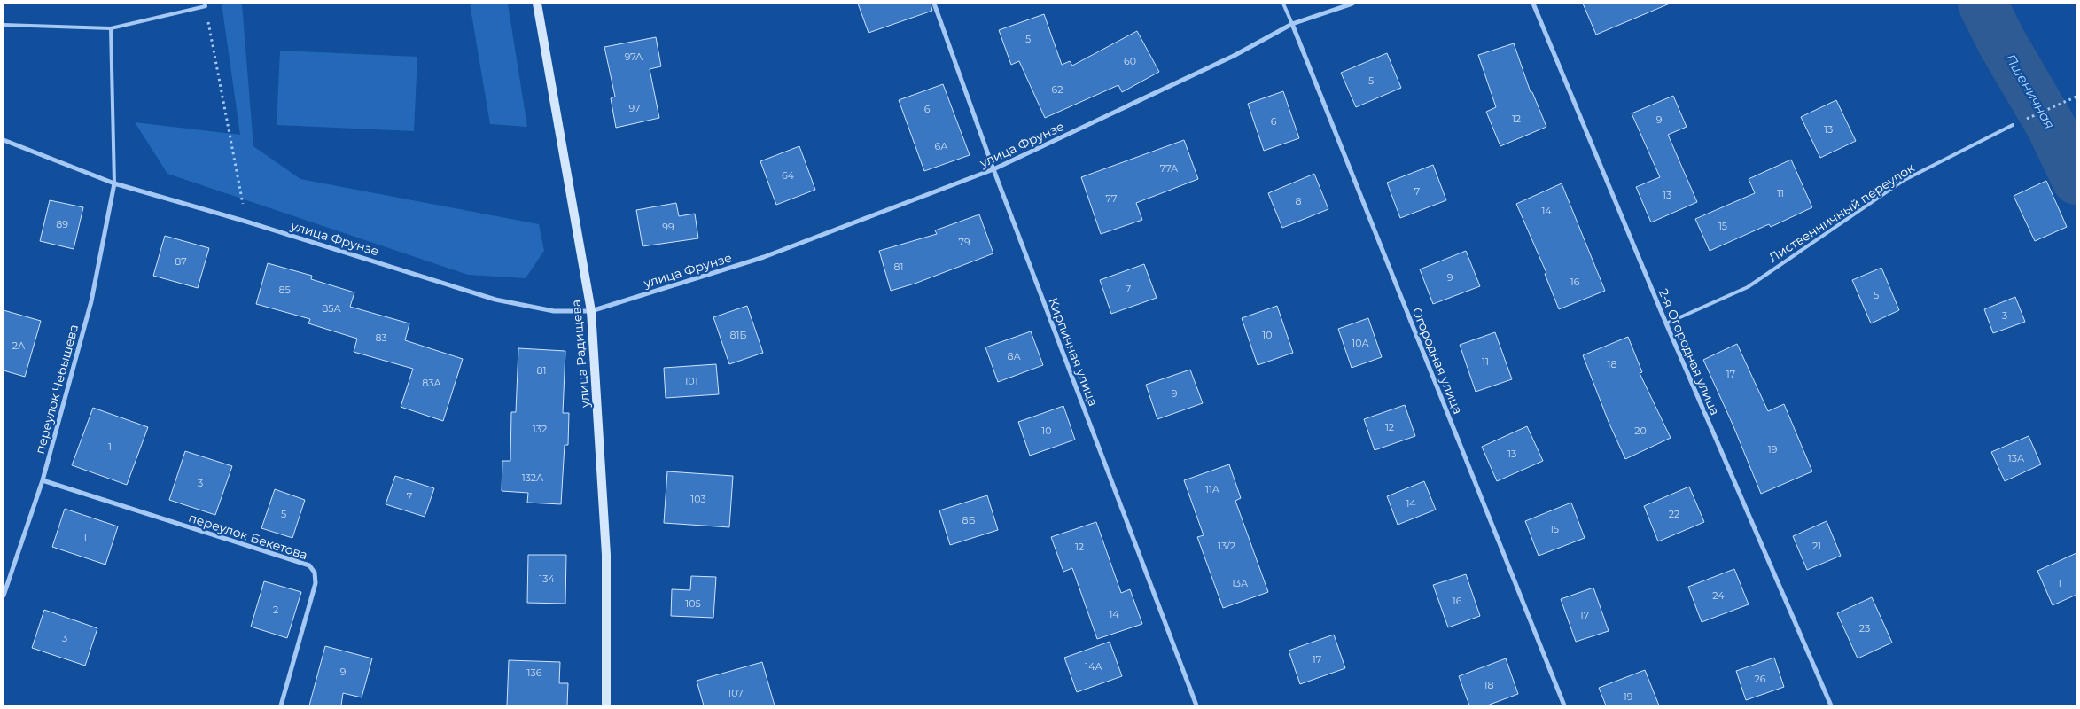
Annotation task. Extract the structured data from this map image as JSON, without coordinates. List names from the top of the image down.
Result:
{
  "streets": {
    "main road": ["улица Радищева"],
    "street": [
      "улица Фрунзе",
      "Кирпичная улица",
      "2-я Огородная улица",
      "Огородная улица",
      "переулок Чебышева",
      "переулок Бекетова"
    ],
    "lane": ["Лиственничный переулок"]
  },
  "crossings": [
    ["улица Фрунзе", "Кирпичная улица"],
    ["улица Фрунзе", "улица Радищева"],
    ["улица Фрунзе", "Огородная улица"],
    ["улица Фрунзе", "переулок Чебышева"],
    ["Лиственничный переулок", "2-я Огородная улица"],
    ["переулок Чебышева", "переулок Бекетова"]
  ],
  "water": ["Пшеничная"],
  "house_numbers": [
    "5",
    "97А",
    "60",
    "5",
    "62",
    "97",
    "6",
    "12",
    "9",
    "6",
    "13",
    "6А",
    "77А",
    "64",
    "7",
    "11",
    "13",
    "77",
    "8",
    "14",
    "89",
    "15",
    "99",
    "79",
    "87",
    "81",
    "9",
    "16",
    "7",
    "85",
    "5",
    "85А",
    "3",
    "81Б",
    "10",
    "83",
    "10А",
    "2А",
    "8А",
    "11",
    "18",
    "81",
    "17",
    "101",
    "83А",
    "9",
    "12",
    "132",
    "10",
    "20",
    "1",
    "19",
    "13",
    "13А",
    "132А",
    "3",
    "11А",
    "7",
    "103",
    "14",
    "5",
    "22",
    "8Б",
    "15",
    "1",
    "13/2",
    "21",
    "12",
    "134",
    "13А",
    "1",
    "24",
    "16",
    "105",
    "2",
    "14",
    "17",
    "23",
    "3",
    "17",
    "14А",
    "9",
    "136",
    "26",
    "18",
    "107",
    "19"
  ]
}
